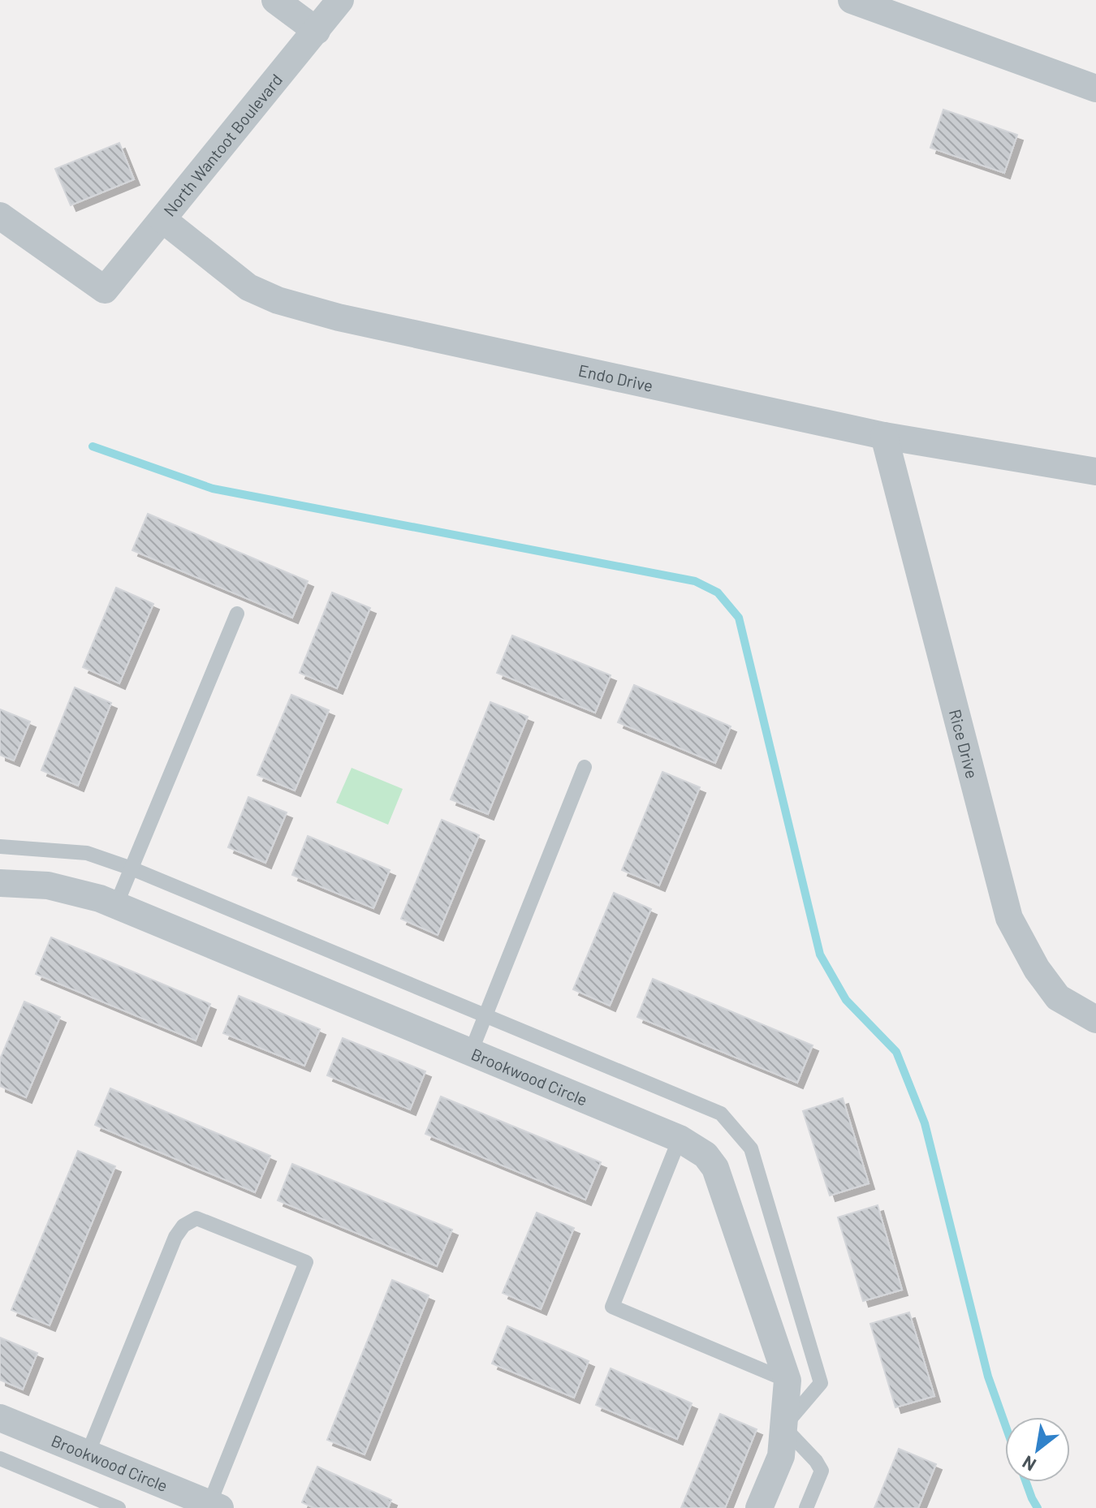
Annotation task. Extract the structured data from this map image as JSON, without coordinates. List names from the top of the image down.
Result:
{
  "streets": {
    "street": [
      "North Wantoot Boulevard",
      "Endo Drive",
      "Rice Drive",
      "Brookwood Circle"
    ]
  },
  "crossings": [
    ["North Wantoot Boulevard", "Endo Drive"],
    ["Endo Drive", "Rice Drive"]
  ],
  "north": "bottom left"
}
